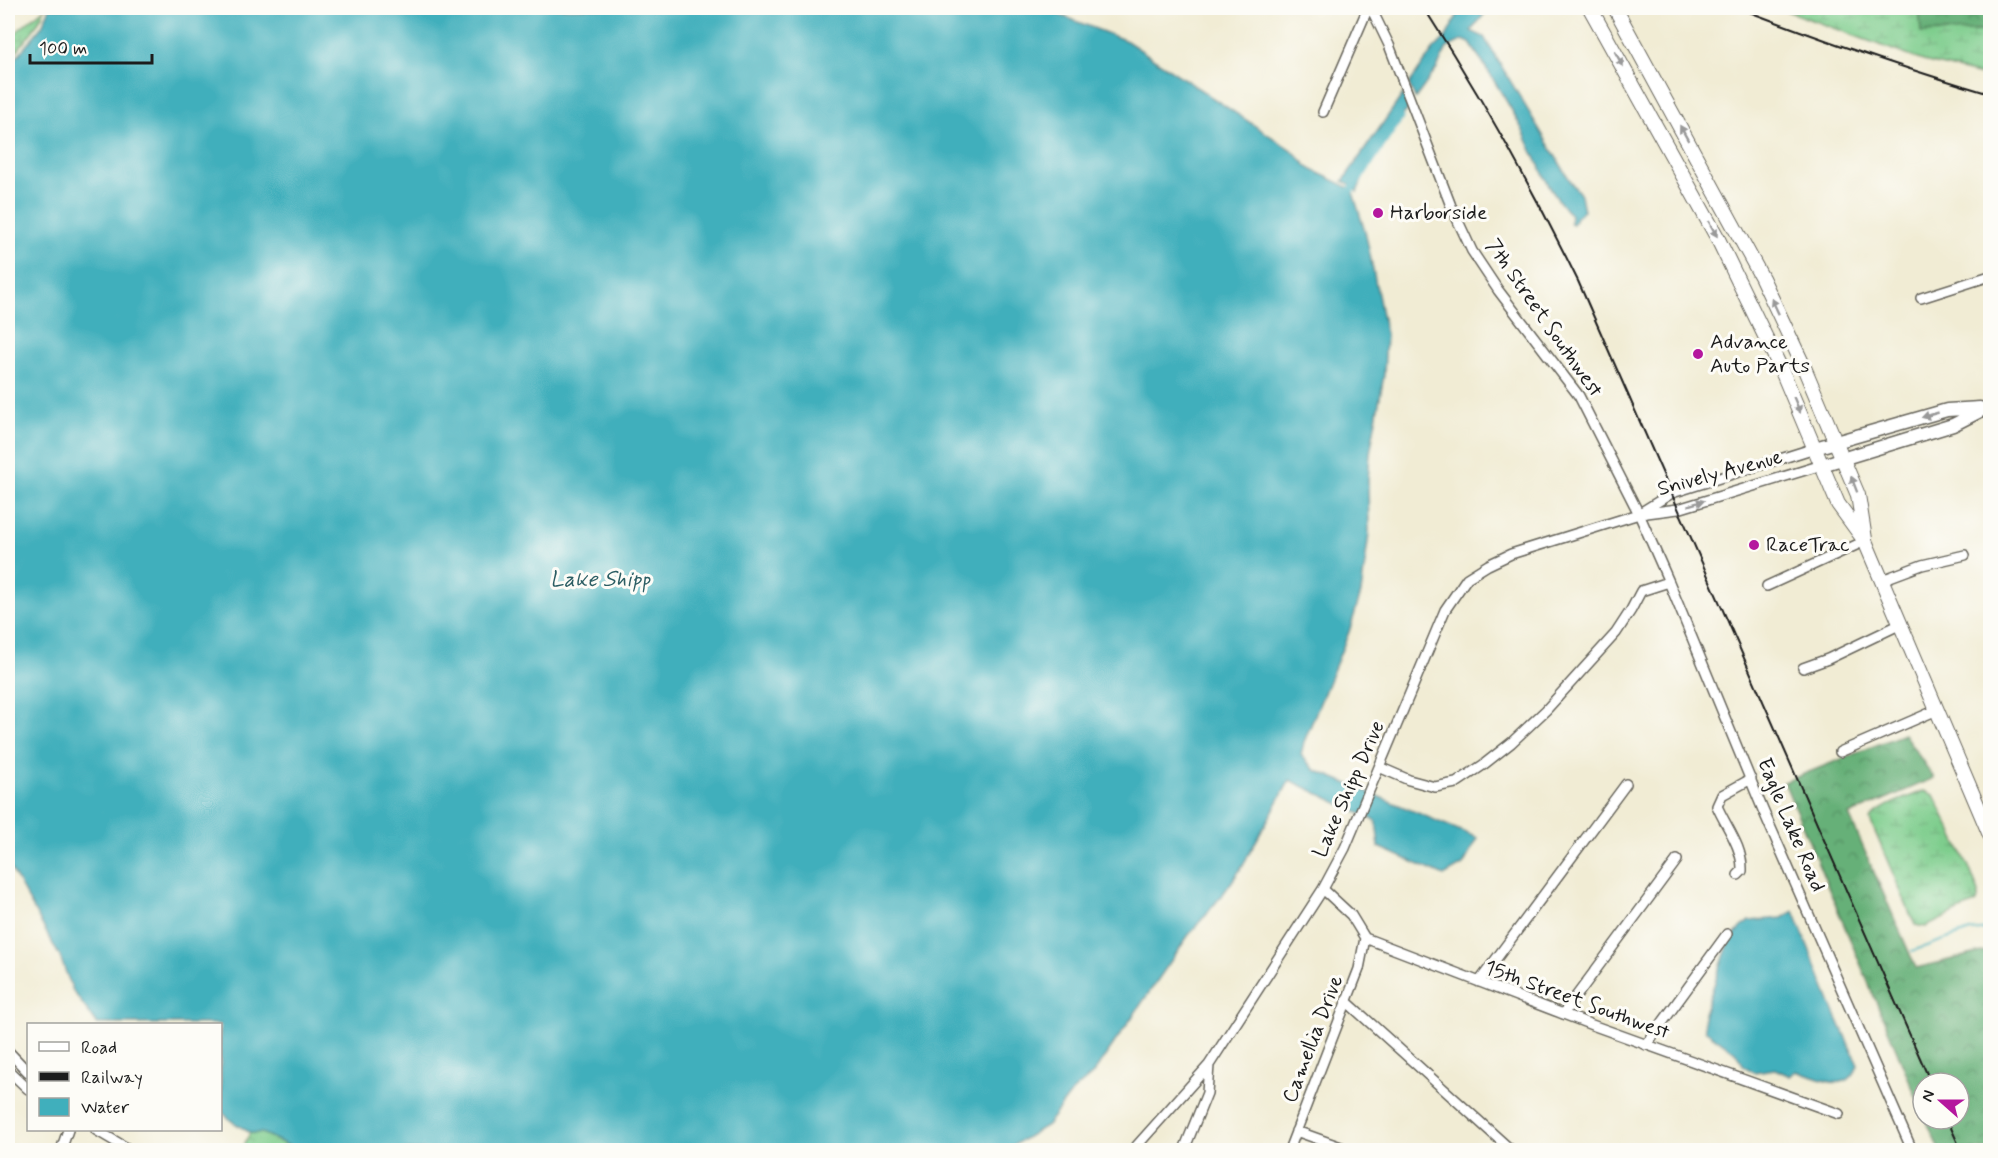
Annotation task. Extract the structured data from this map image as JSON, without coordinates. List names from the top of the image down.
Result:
{
  "streets": {
    "main road": ["Snively Avenue"],
    "street": [
      "7th Street Southwest",
      "Lake Shipp Drive",
      "Eagle Lake Road",
      "15th Street Southwest",
      "Camellia Drive"
    ]
  },
  "crossings": [
    ["7th Street Southwest", "Snively Avenue"],
    ["7th Street Southwest", "Lake Shipp Drive"],
    ["7th Street Southwest", "Eagle Lake Road"],
    ["Snively Avenue", "Lake Shipp Drive"],
    ["Snively Avenue", "Eagle Lake Road"],
    ["Lake Shipp Drive", "Eagle Lake Road"],
    ["15th Street Southwest", "Camellia Drive"]
  ],
  "water": ["Lake Shipp"],
  "places": ["Harborside", "Advance Auto Parts", "RaceTrac"],
  "legend": ["Road", "Railway", "Water"],
  "scale_bar": "100 m",
  "north": "left"
}
